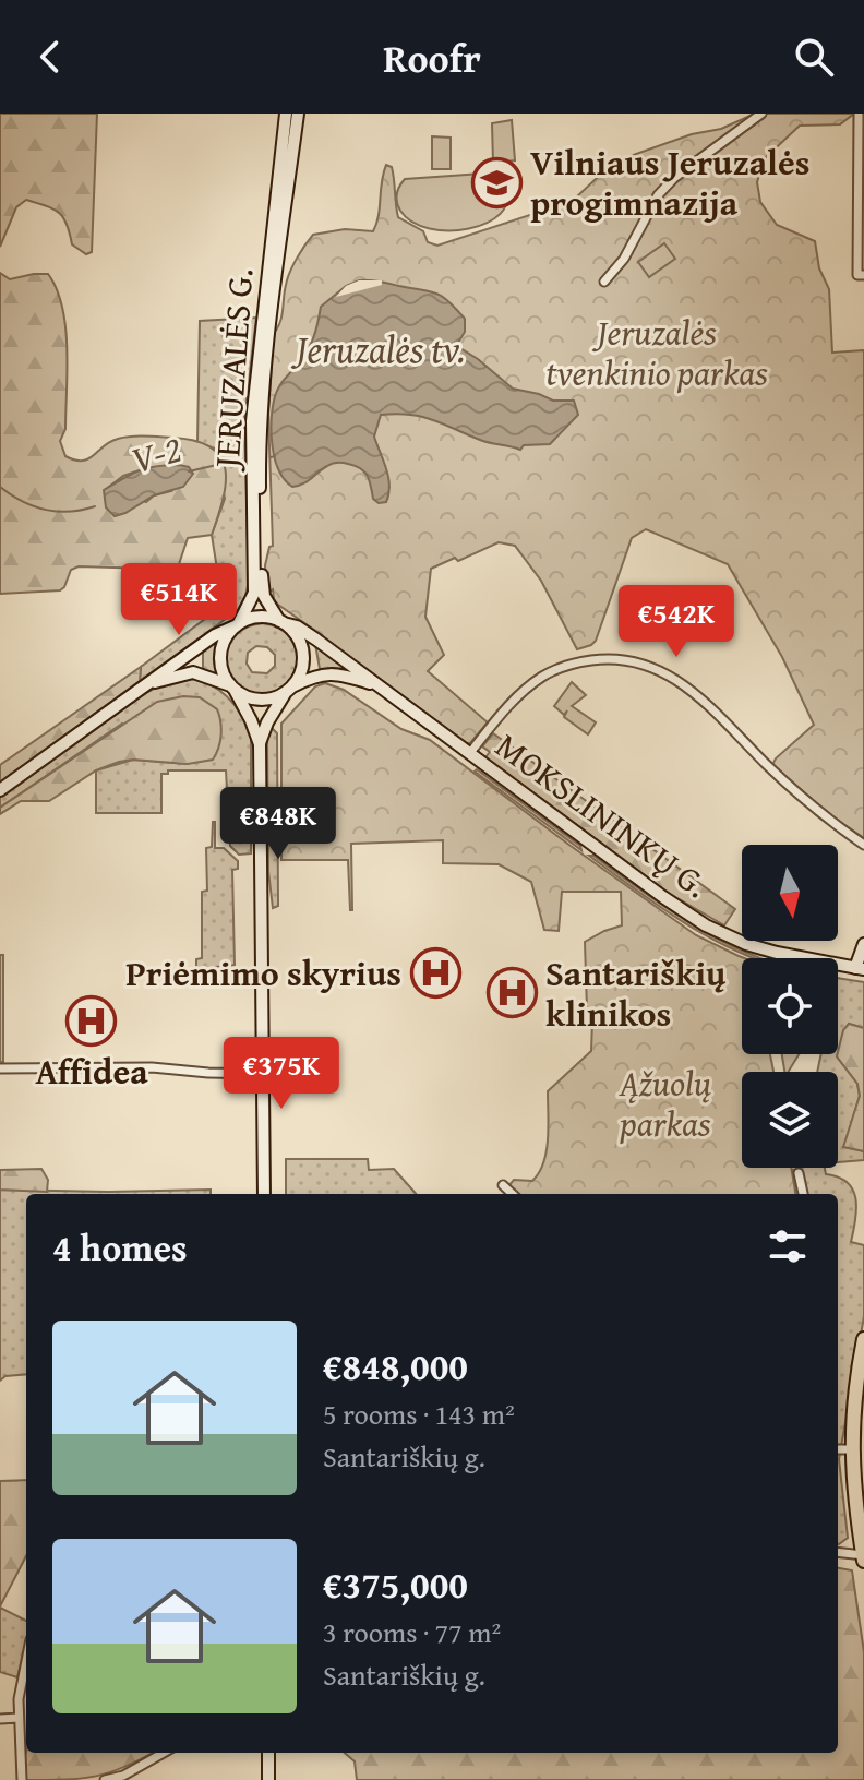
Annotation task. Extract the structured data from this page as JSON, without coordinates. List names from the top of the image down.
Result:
{
  "streets": {
    "main road": ["JERUZALĖS G.", "MOKSLININKŲ G."]
  },
  "crossings": [
    ["JERUZALĖS G.", "MOKSLININKŲ G."]
  ],
  "water": ["Jeruzalės tv.", "V-2"],
  "parks": ["Jeruzalės tvenkinio parkas", "Ąžuolų parkas"],
  "places": {
    "school or university": ["Vilniaus Jeruzalės progimnazija"],
    "hospital": ["Priėmimo skyrius", "Santariškių klinikos", "Affidea"]
  },
  "north": "bottom",
  "page": {
    "header": "Roofr",
    "price": [
      "€514K",
      "€542K",
      "€848K",
      "€375K"
    ],
    "heading": "4 homes",
    "list": [
      {
        "name": "€848,000",
        "note": "5 rooms · 143 m² · Santariškių g."
      },
      {
        "name": "€375,000",
        "note": "3 rooms · 77 m² · Santariškių g."
      }
    ]
  }
}
